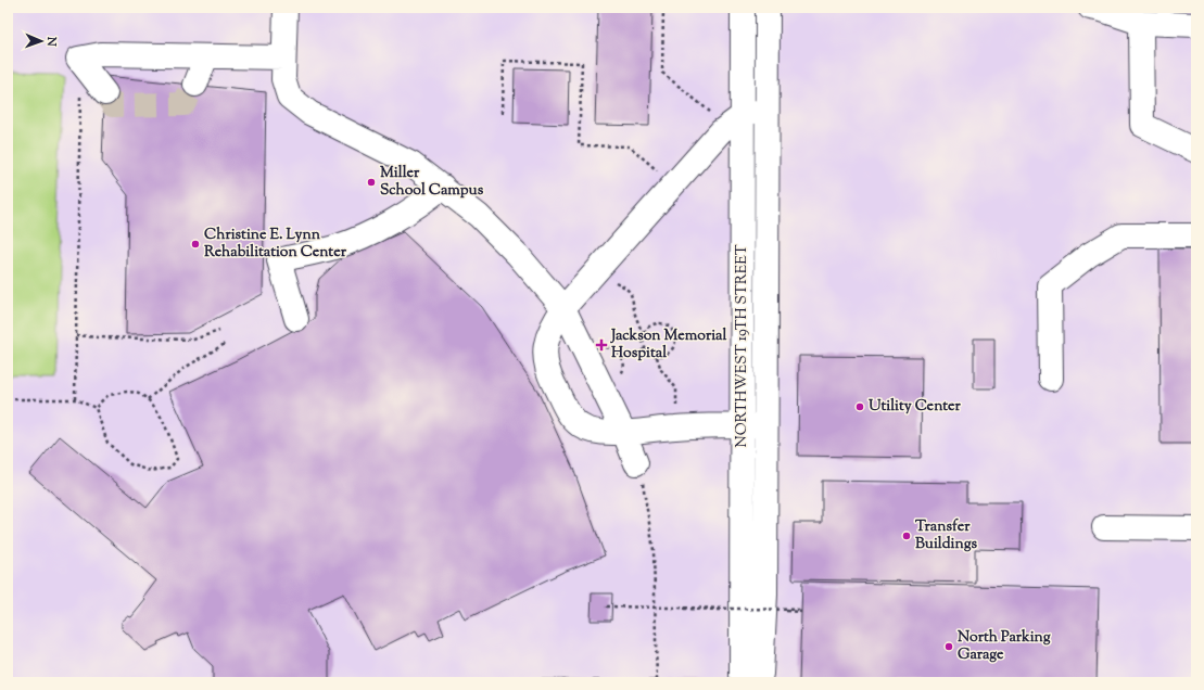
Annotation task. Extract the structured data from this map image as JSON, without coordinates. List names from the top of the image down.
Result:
{
  "streets": {
    "street": ["NORTHWEST 19TH STREET"]
  },
  "places": {
    "other": [
      "Miller School Campus",
      "Christine E. Lynn Rehabilitation Center",
      "Utility Center",
      "Transfer Buildings",
      "North Parking Garage"
    ],
    "health": ["Jackson Memorial Hospital"]
  },
  "north": "right"
}
